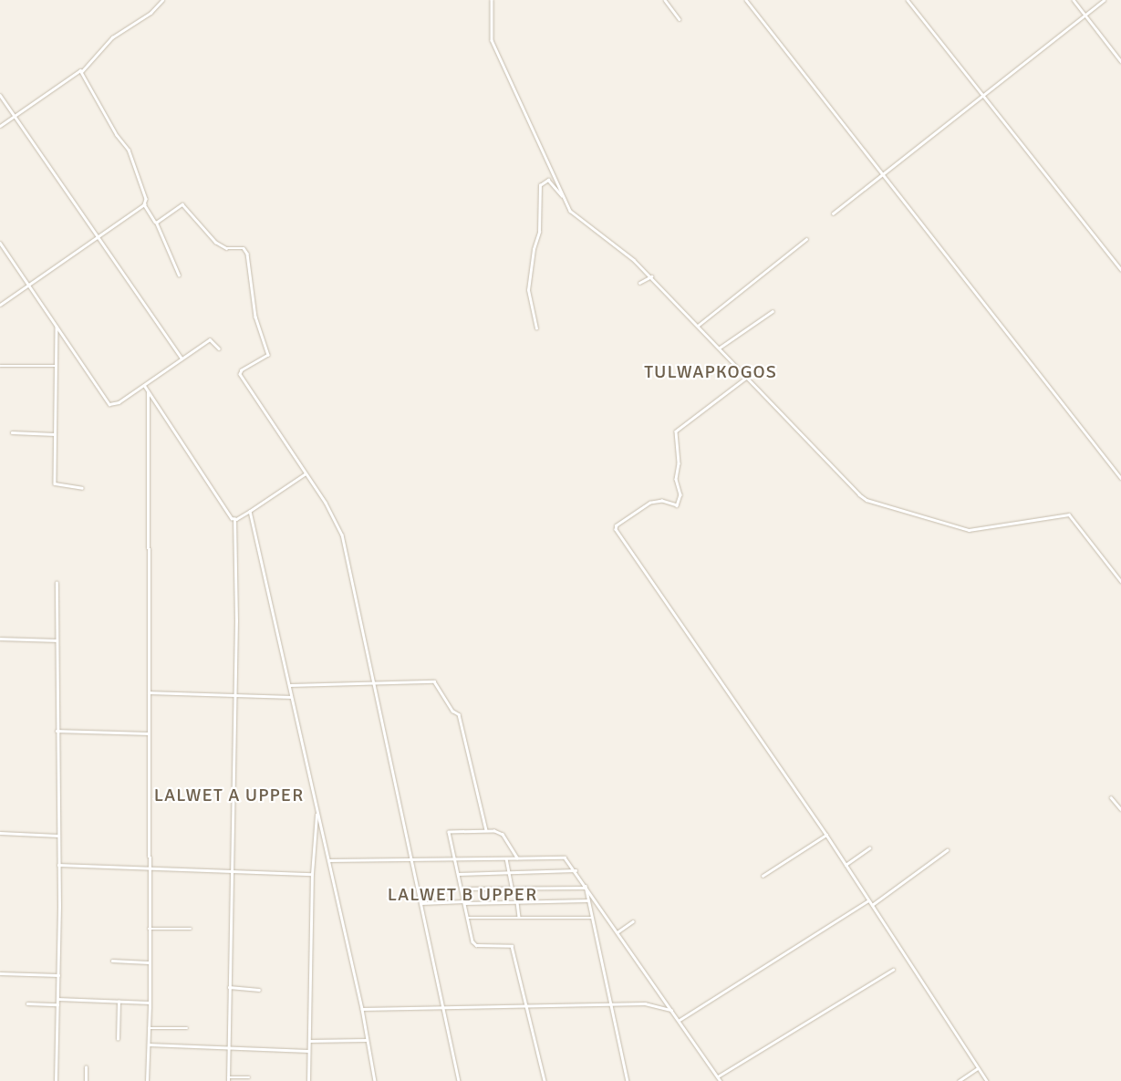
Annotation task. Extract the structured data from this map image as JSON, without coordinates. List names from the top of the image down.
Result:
{
  "districts": ["TULWAPKOGOS", "LALWET A UPPER", "LALWET B UPPER"]
}
